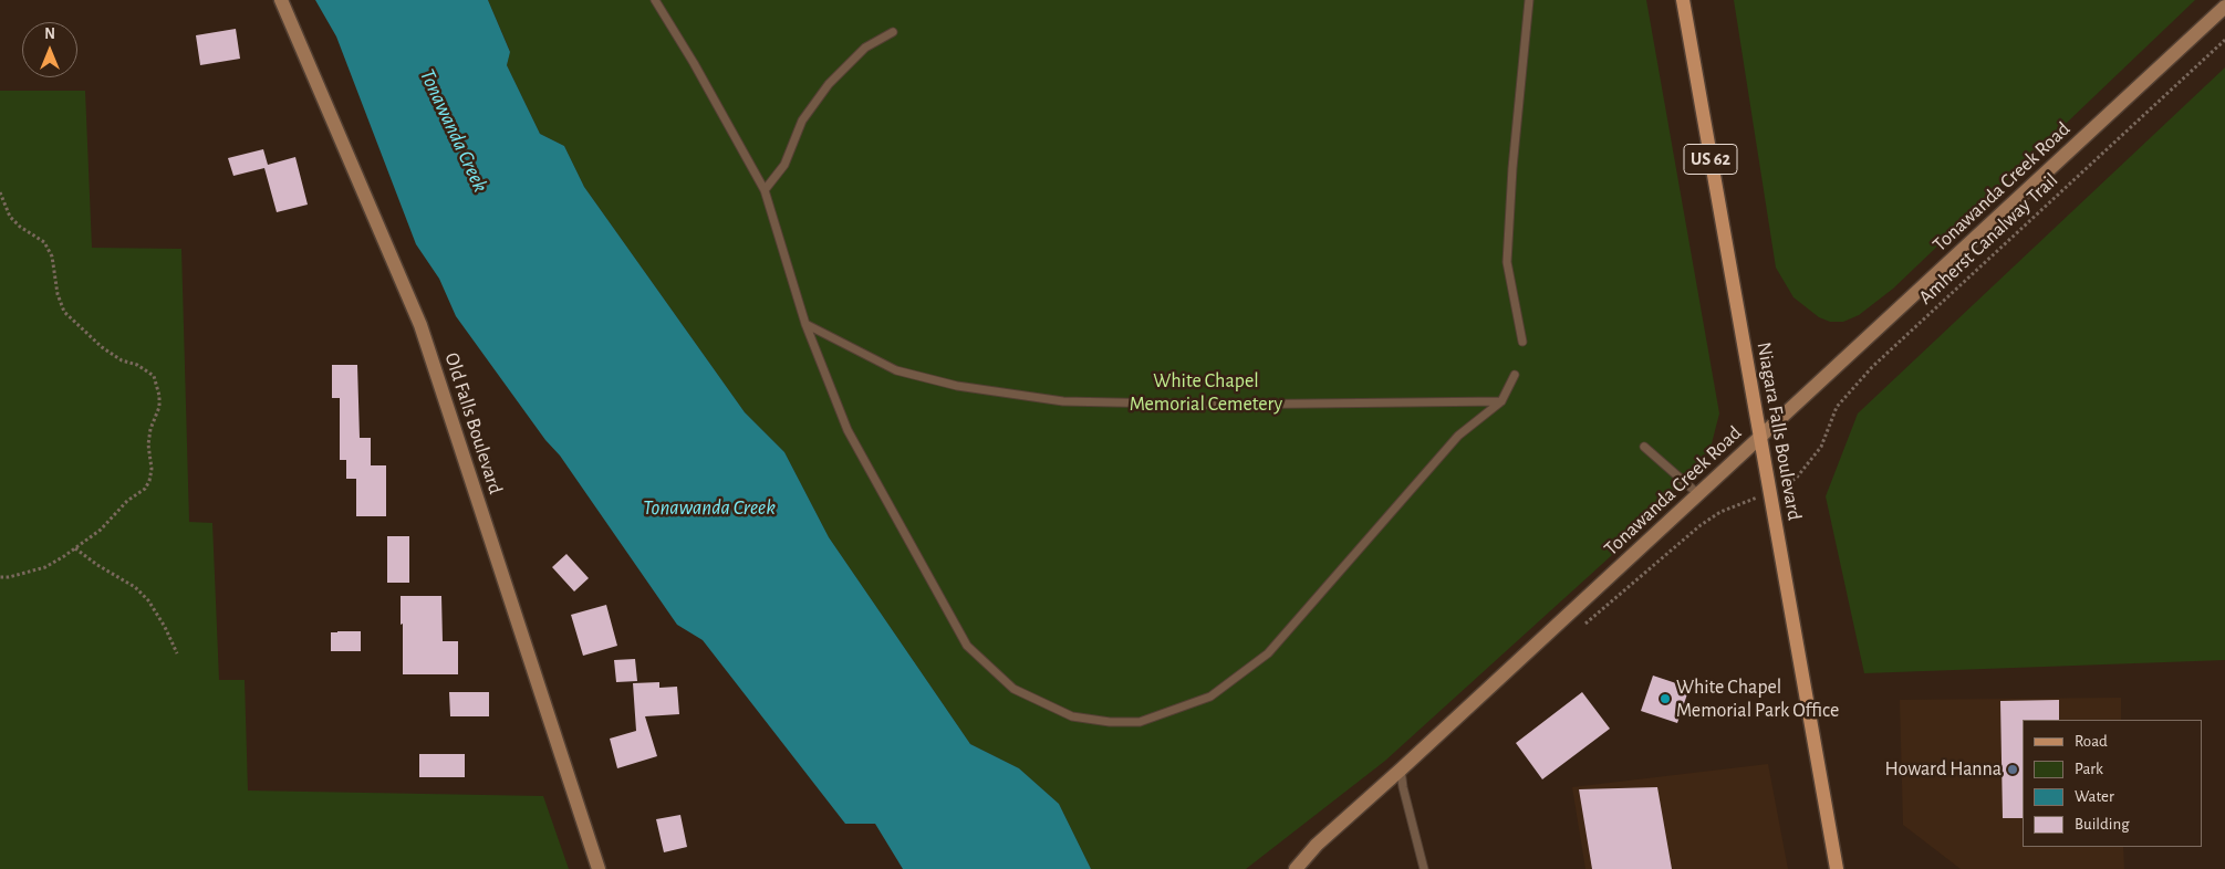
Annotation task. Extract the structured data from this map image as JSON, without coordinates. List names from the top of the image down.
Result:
{
  "streets": {
    "main road": ["US 62", "Niagara Falls Boulevard"],
    "street": ["Tonawanda Creek Road", "Old Falls Boulevard"],
    "path": ["Amherst Canalway Trail"]
  },
  "crossings": [
    ["Tonawanda Creek Road", "Niagara Falls Boulevard"]
  ],
  "water": ["Tonawanda Creek"],
  "parks": ["White Chapel Memorial Cemetery"],
  "places": ["White Chapel Memorial Park Office", "Howard Hanna"],
  "legend": [
    "Road",
    "Park",
    "Water",
    "Building"
  ],
  "north": "top"
}
